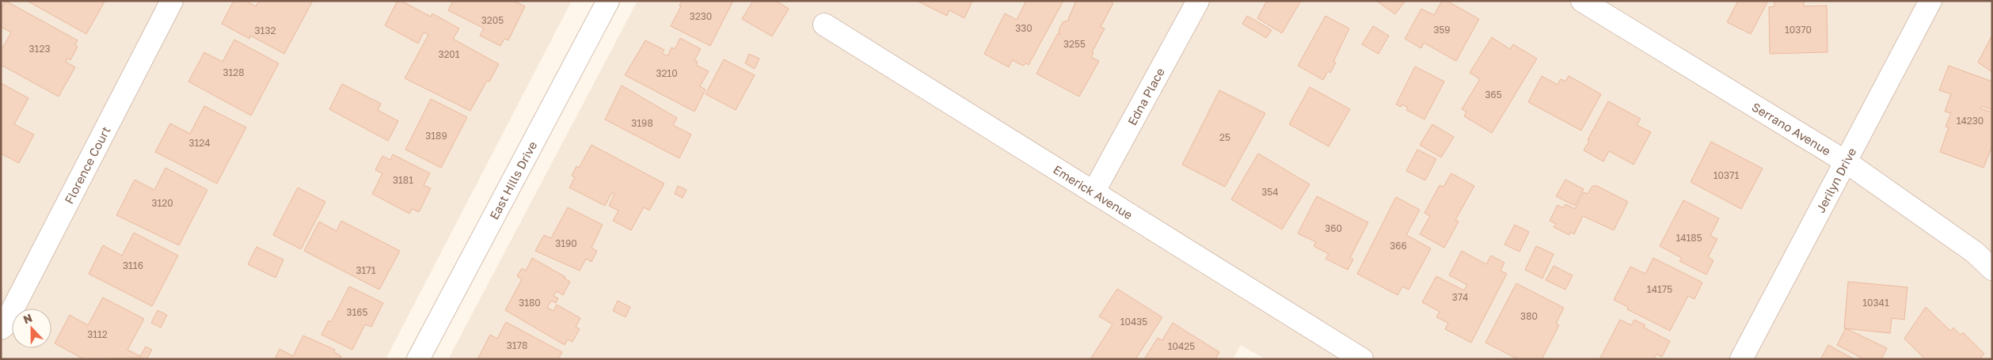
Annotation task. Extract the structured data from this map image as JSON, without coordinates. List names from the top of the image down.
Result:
{
  "streets": {
    "street": [
      "Edna Place",
      "Serrano Avenue",
      "Florence Court",
      "East Hills Drive",
      "Jerilyn Drive",
      "Emerick Avenue"
    ]
  },
  "crossings": [
    ["Edna Place", "Emerick Avenue"],
    ["Serrano Avenue", "Jerilyn Drive"]
  ],
  "house_numbers": [
    "3230",
    "3205",
    "330",
    "359",
    "10370",
    "3132",
    "3255",
    "3123",
    "3201",
    "3128",
    "3210",
    "365",
    "14230",
    "3198",
    "3189",
    "25",
    "3124",
    "10371",
    "3181",
    "354",
    "3120",
    "360",
    "14185",
    "3190",
    "366",
    "3116",
    "3171",
    "14175",
    "374",
    "3180",
    "10341",
    "3165",
    "380",
    "10435",
    "3112",
    "3178",
    "10425"
  ],
  "north": "top"
}
